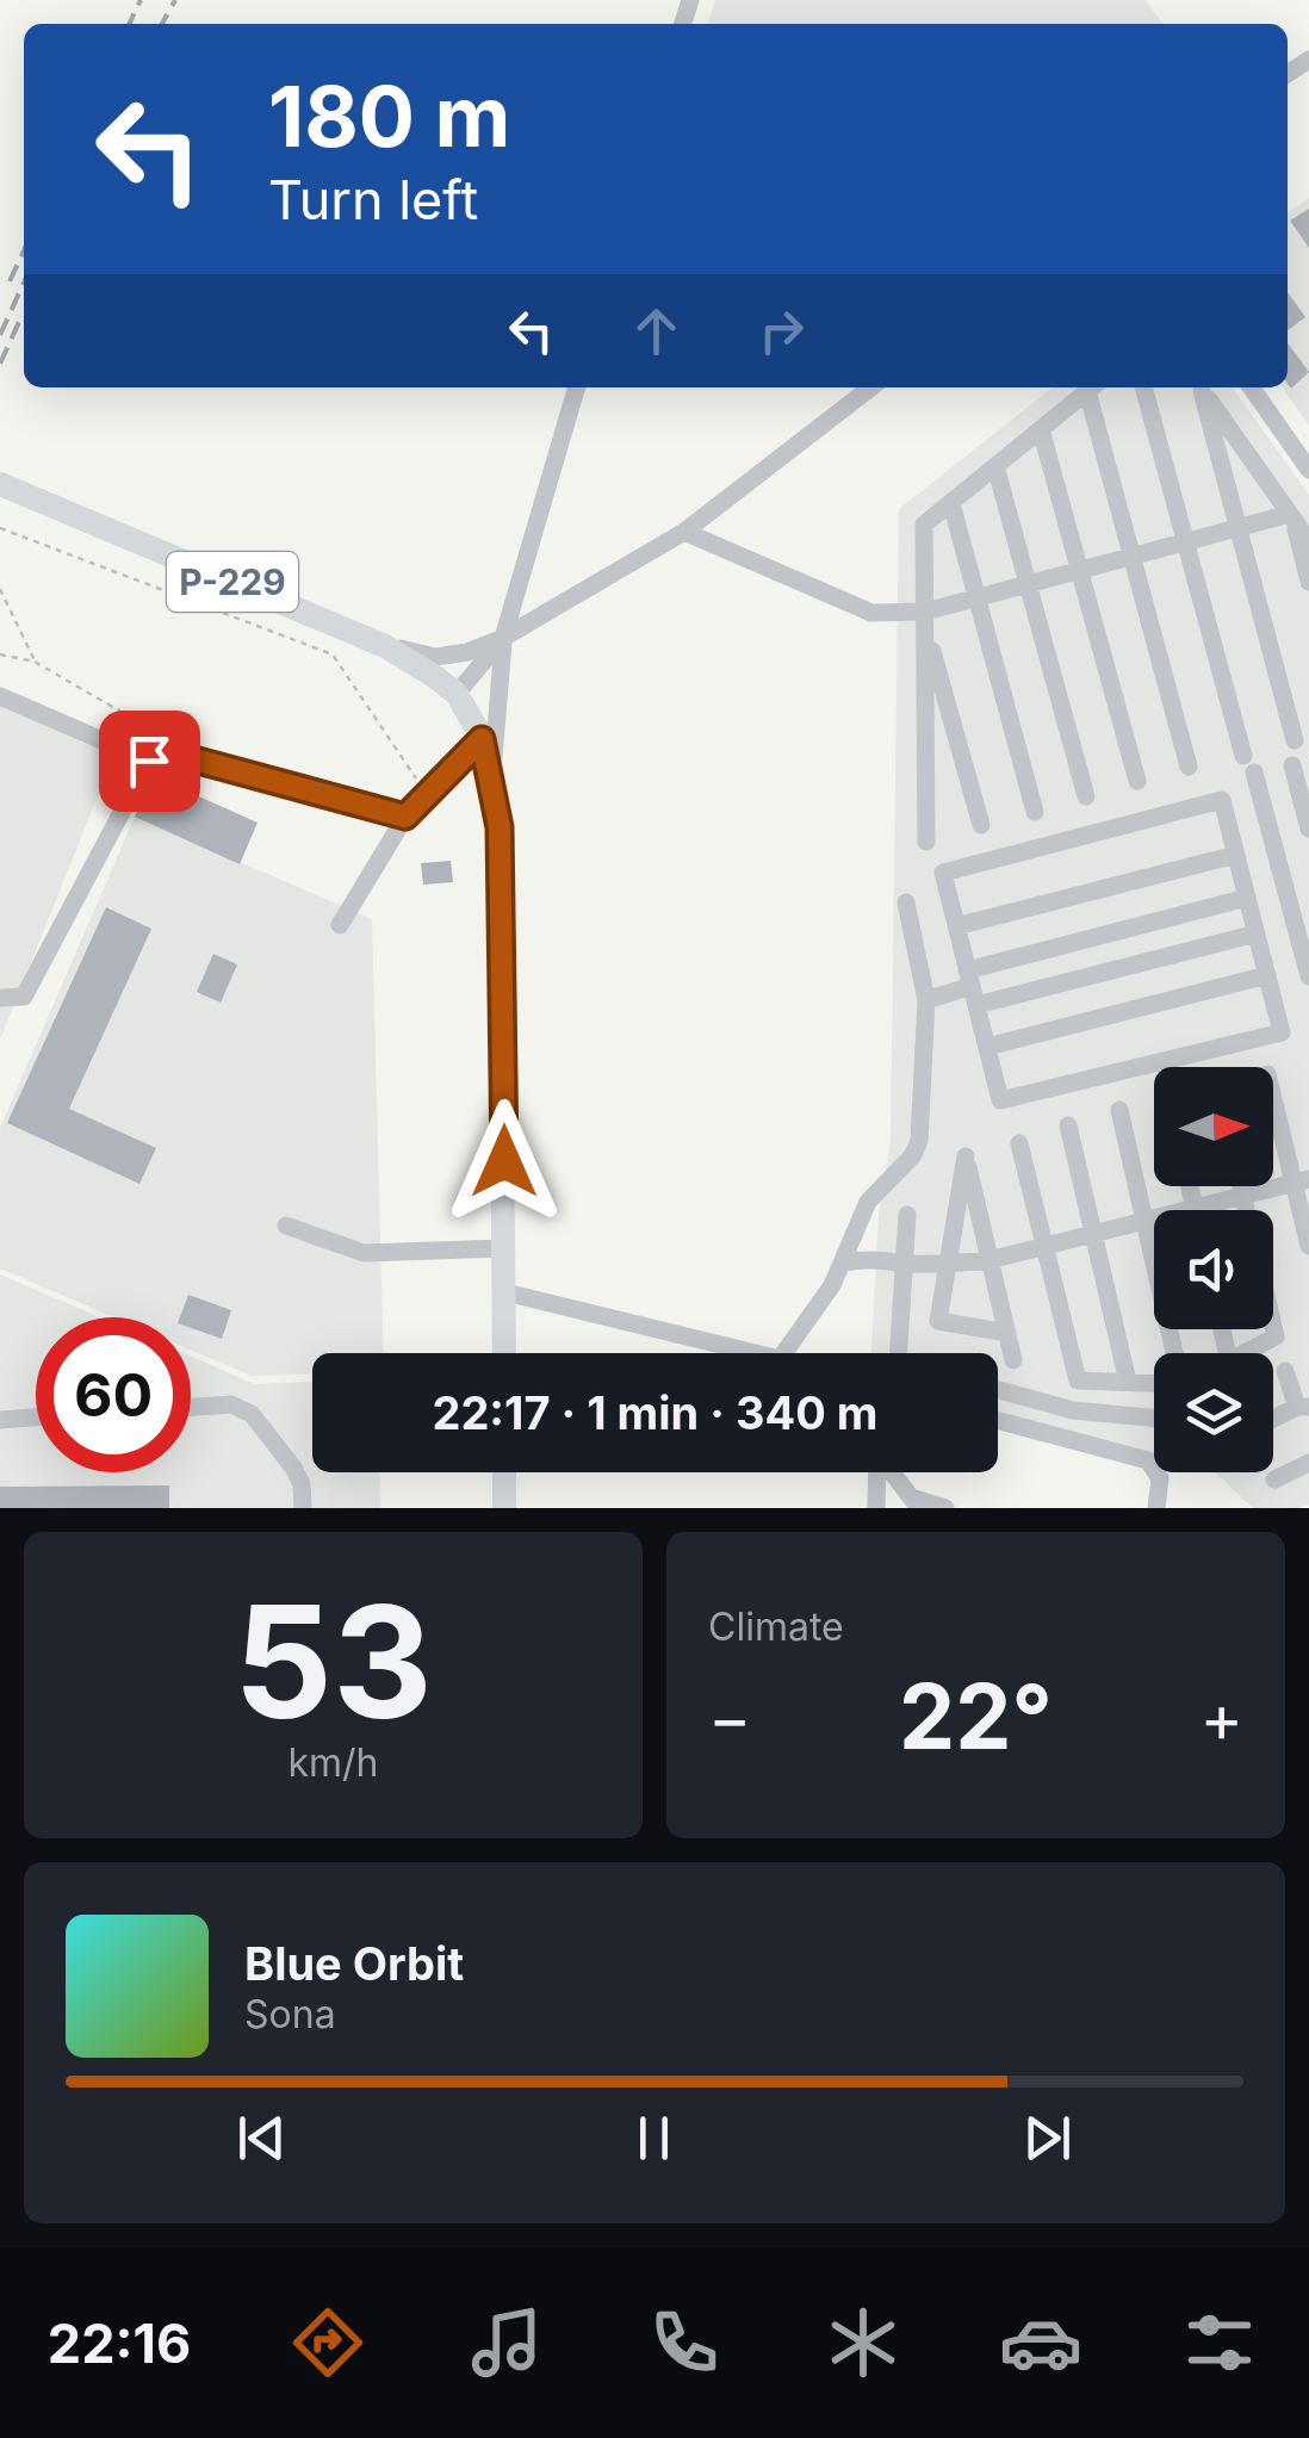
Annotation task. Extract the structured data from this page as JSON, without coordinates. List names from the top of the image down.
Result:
{
  "streets": {
    "main road": ["Р-229"]
  },
  "north": "right",
  "page": {
    "turn": ["180 m", "Turn left"],
    "limit": "60",
    "trip": "22:17 · 1 min · 340 m",
    "tile": [
      ["53", "km/h"],
      "Climate"
    ],
    "heat": ["−", "22°", "+"],
    "song": ["Blue Orbit", "Sona"],
    "tabs": "22:16"
  }
}
